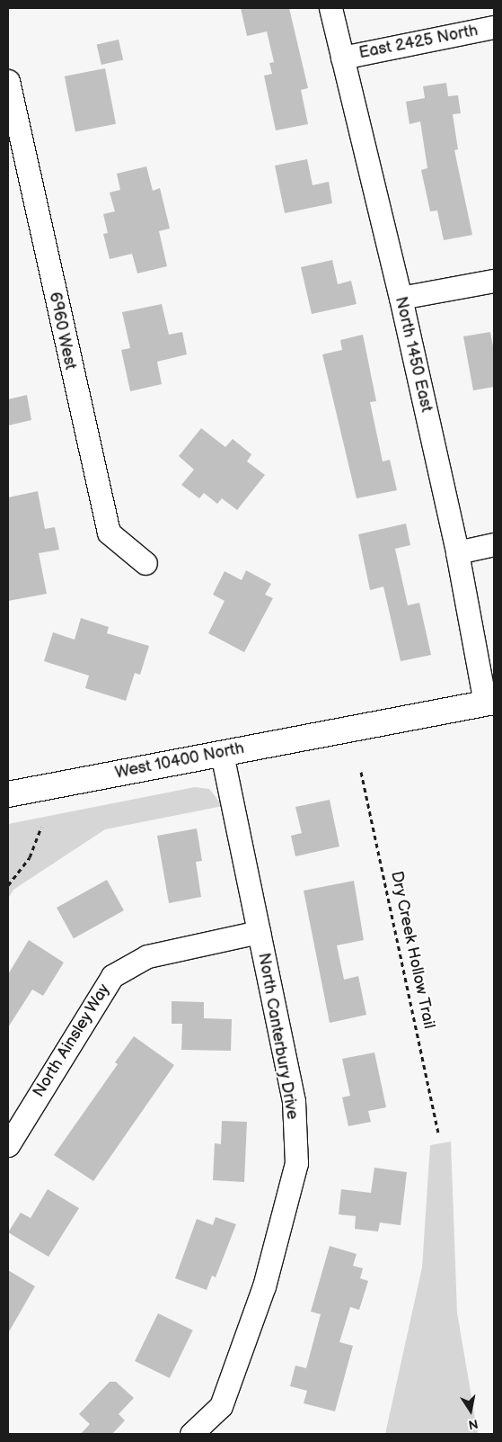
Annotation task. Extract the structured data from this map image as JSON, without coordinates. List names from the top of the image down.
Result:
{
  "streets": {
    "street": [
      "East 2425 North",
      "6960 West",
      "North 1450 East",
      "West 10400 North",
      "North Canterbury Drive",
      "North Ainsley Way"
    ],
    "path": ["Dry Creek Hollow Trail"]
  },
  "crossings": [
    ["East 2425 North", "North 1450 East"],
    ["North 1450 East", "West 10400 North"],
    ["West 10400 North", "North Canterbury Drive"],
    ["North Canterbury Drive", "North Ainsley Way"]
  ],
  "north": "bottom"
}
